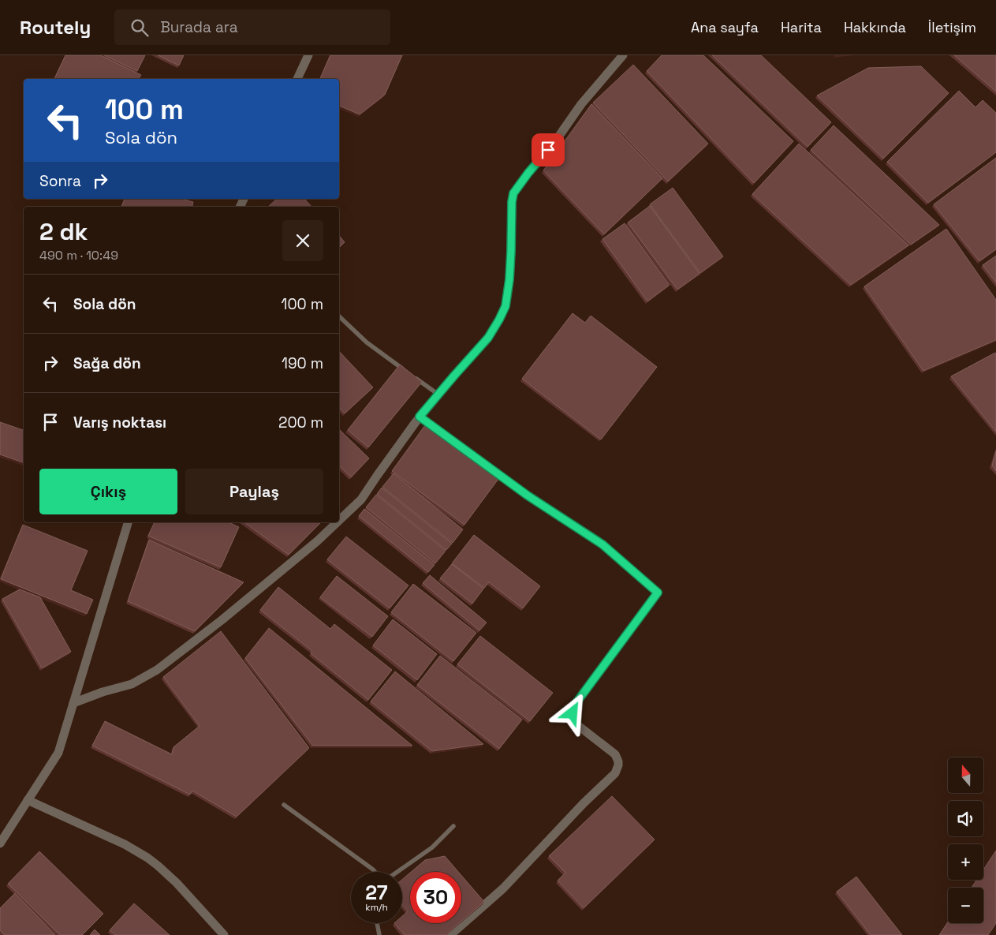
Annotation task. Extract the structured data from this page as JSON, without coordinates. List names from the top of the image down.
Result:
{
  "north": "top",
  "page": {
    "header": "Routely",
    "search": "Burada ara",
    "nav": [
      "Ana sayfa",
      "Harita",
      "Hakkında",
      "İletişim"
    ],
    "turn": ["100 m", "Sola dön"],
    "then": "Sonra",
    "heading": ["2 dk", "490 m · 10:49"],
    "list": [
      {
        "name": "Sola dön",
        "value": "100 m"
      },
      {
        "name": "Sağa dön",
        "value": "190 m"
      },
      {
        "name": "Varış noktası",
        "value": "200 m"
      }
    ],
    "buttons": ["Çıkış", "Paylaş"],
    "map_buttons": ["+", "−"],
    "speed": "27 km/h",
    "limit": "30"
  }
}
